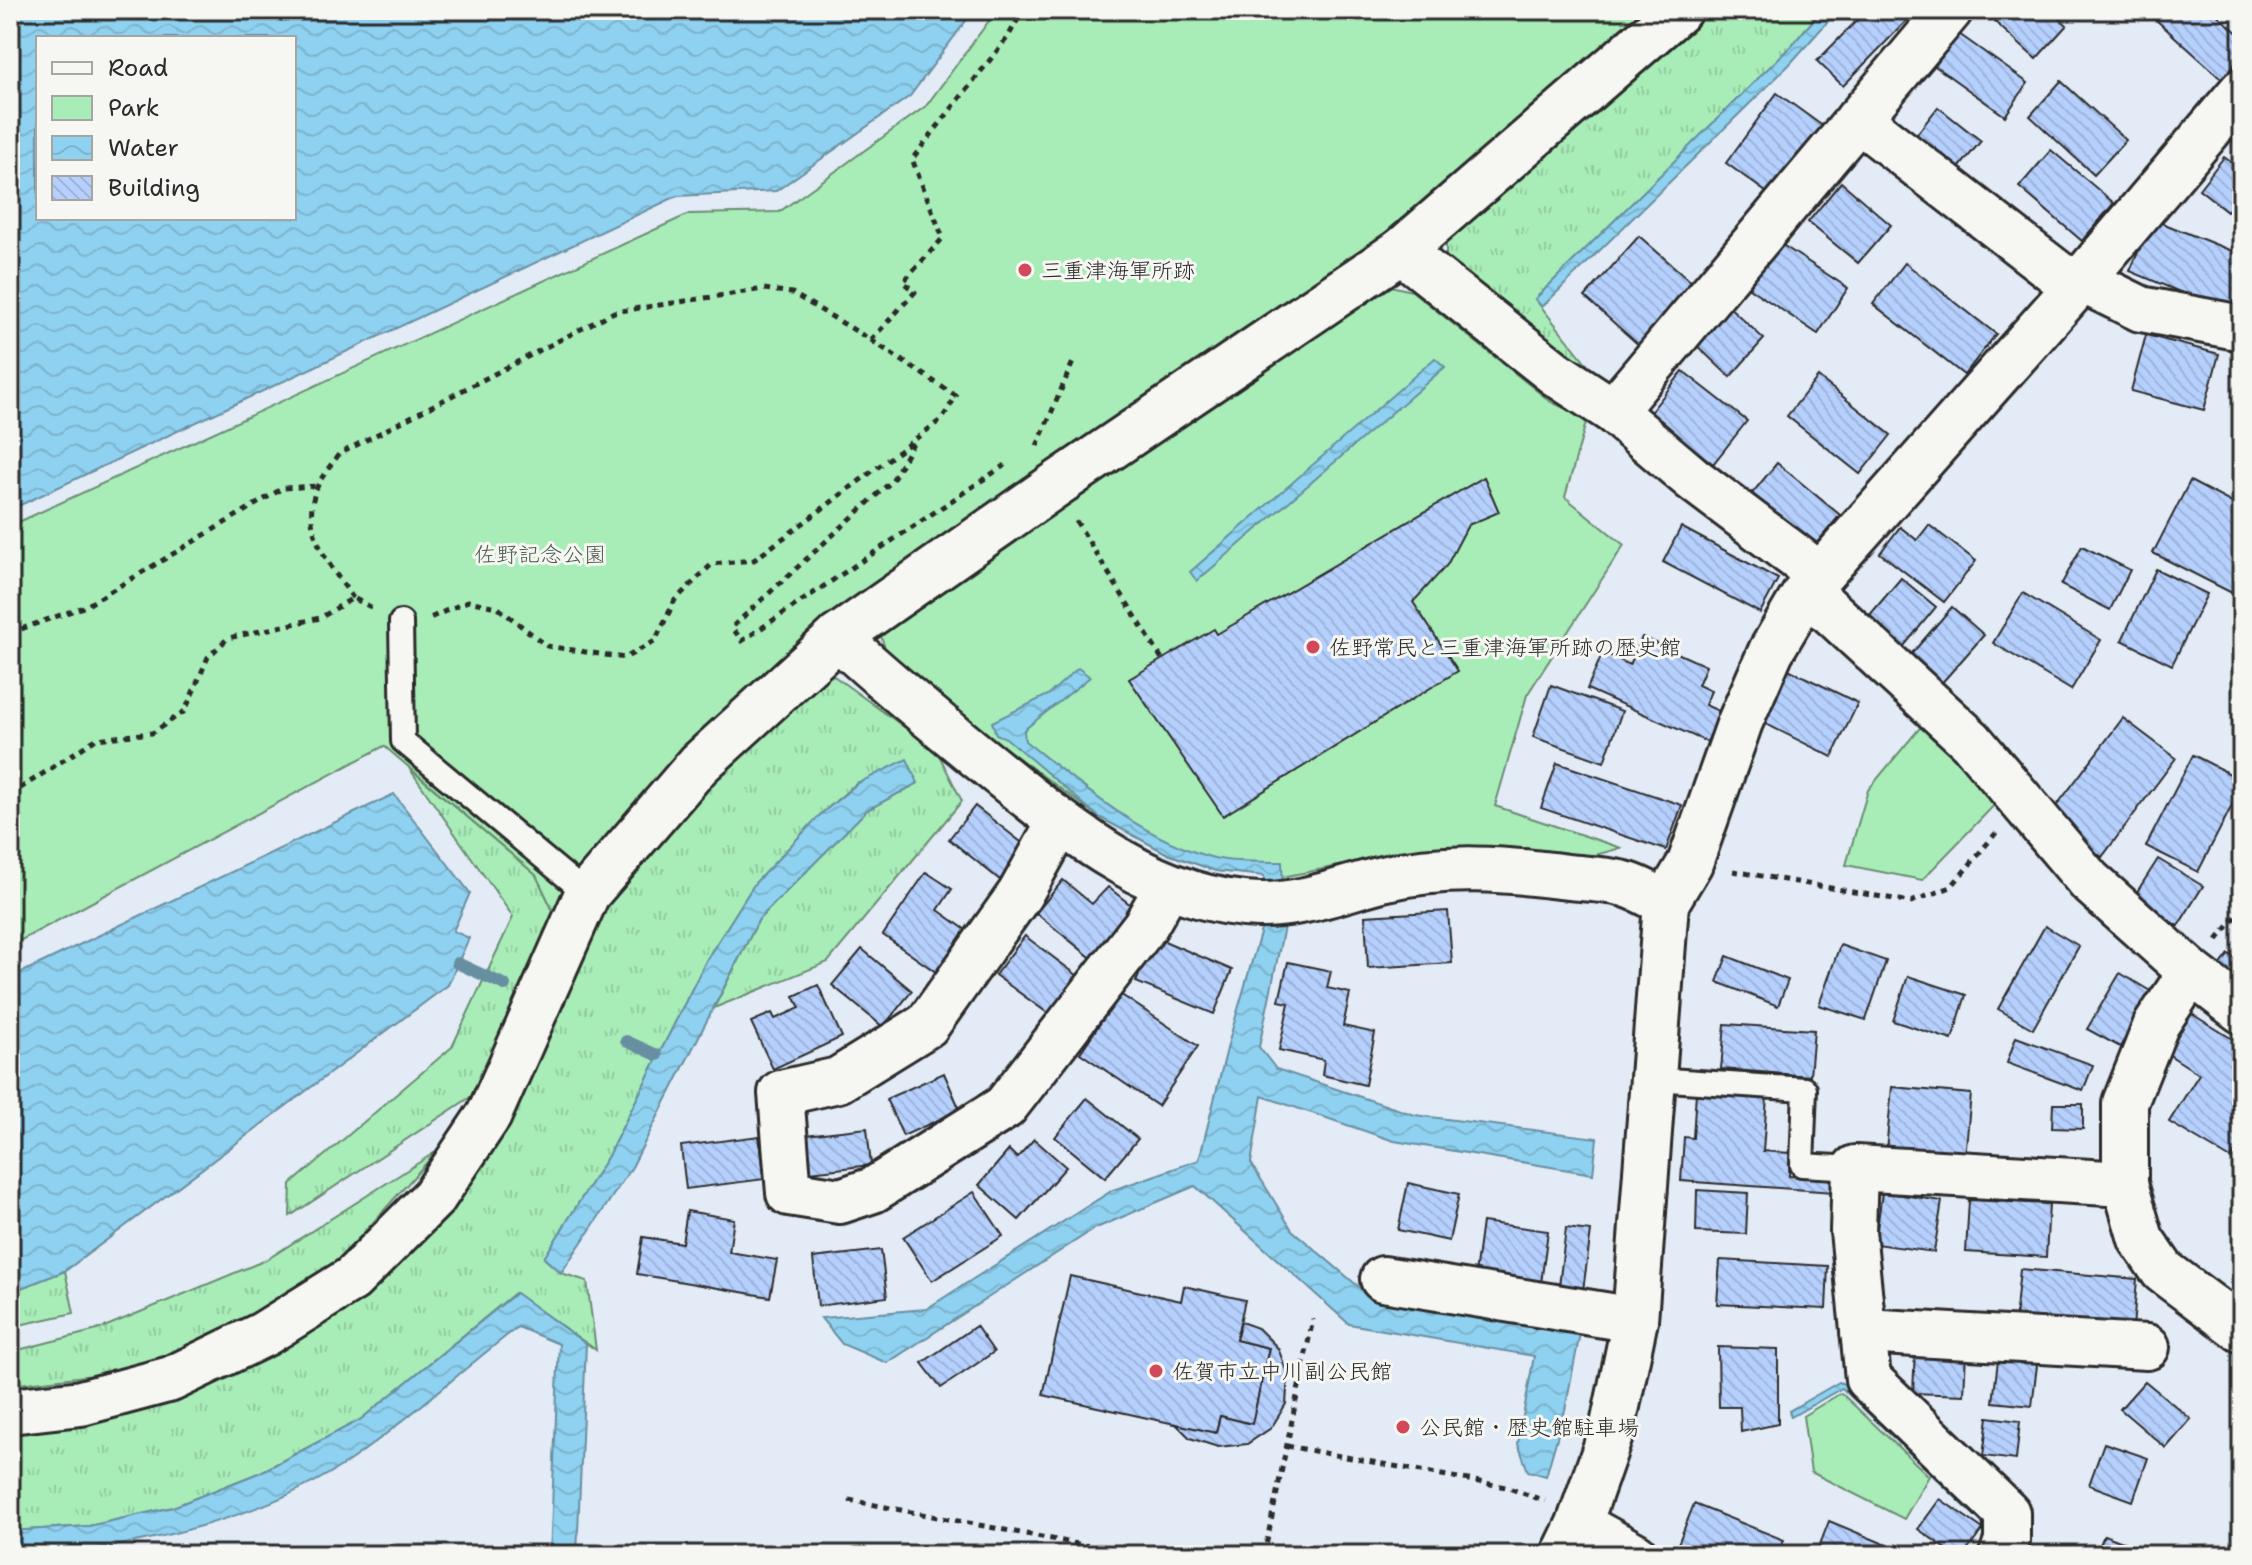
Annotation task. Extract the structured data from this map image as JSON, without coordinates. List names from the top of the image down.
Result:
{
  "parks": ["佐野記念公園"],
  "places": [
    "三重津海軍所跡",
    "佐野常民と三重津海軍所跡の歴史館",
    "佐賀市立中川副公民館",
    "公民館・歴史館駐車場"
  ],
  "legend": [
    "Road",
    "Park",
    "Water",
    "Building"
  ]
}
